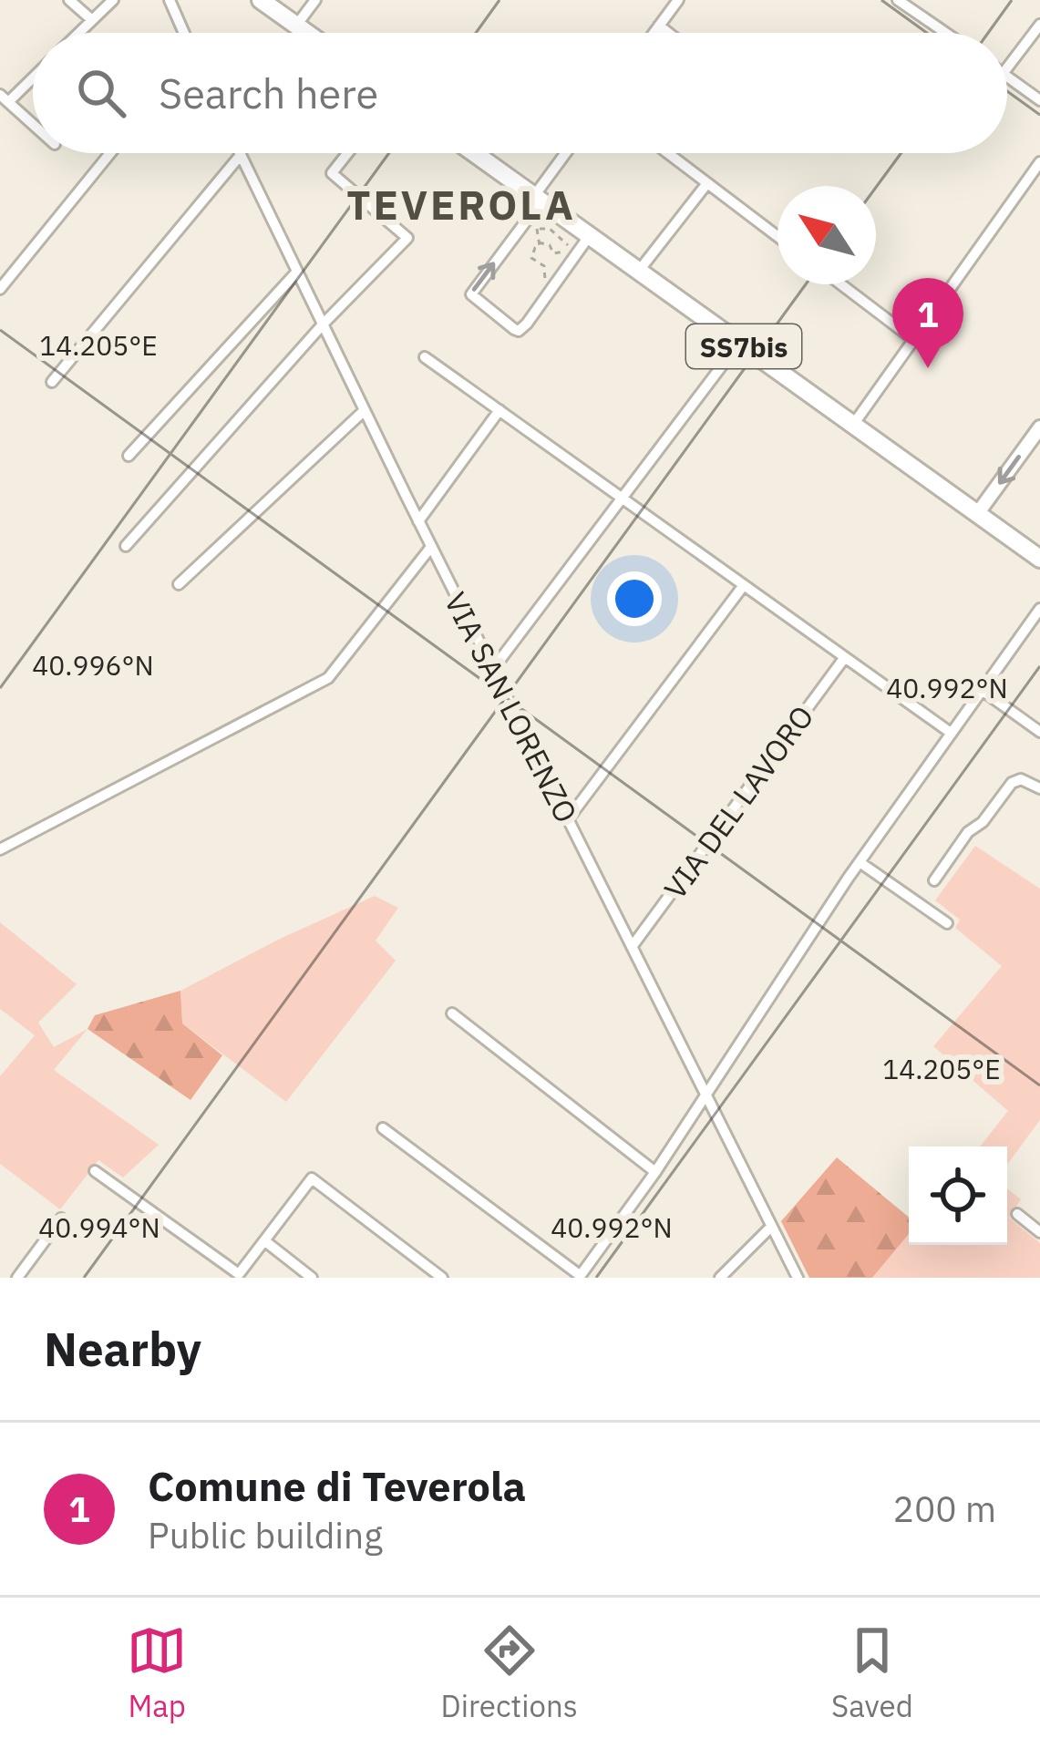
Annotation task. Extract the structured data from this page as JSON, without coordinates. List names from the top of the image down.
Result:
{
  "streets": {
    "main road": ["SS7bis"],
    "street": ["VIA SAN LORENZO", "VIA DEL LAVORO"]
  },
  "crossings": [
    ["VIA SAN LORENZO", "VIA DEL LAVORO"]
  ],
  "districts": ["TEVEROLA"],
  "north": "top left",
  "page": {
    "search": "Search here",
    "pins": "1",
    "heading": "Nearby",
    "list": [
      {
        "mark": "1",
        "name": "Comune di Teverola",
        "note": "Public building",
        "value": "200 m"
      }
    ],
    "nav": ["Map", "Directions", "Saved"]
  },
  "coordinates": [
    "14.205°E",
    "40.996°N",
    "40.992°N",
    "40.994°N"
  ]
}
